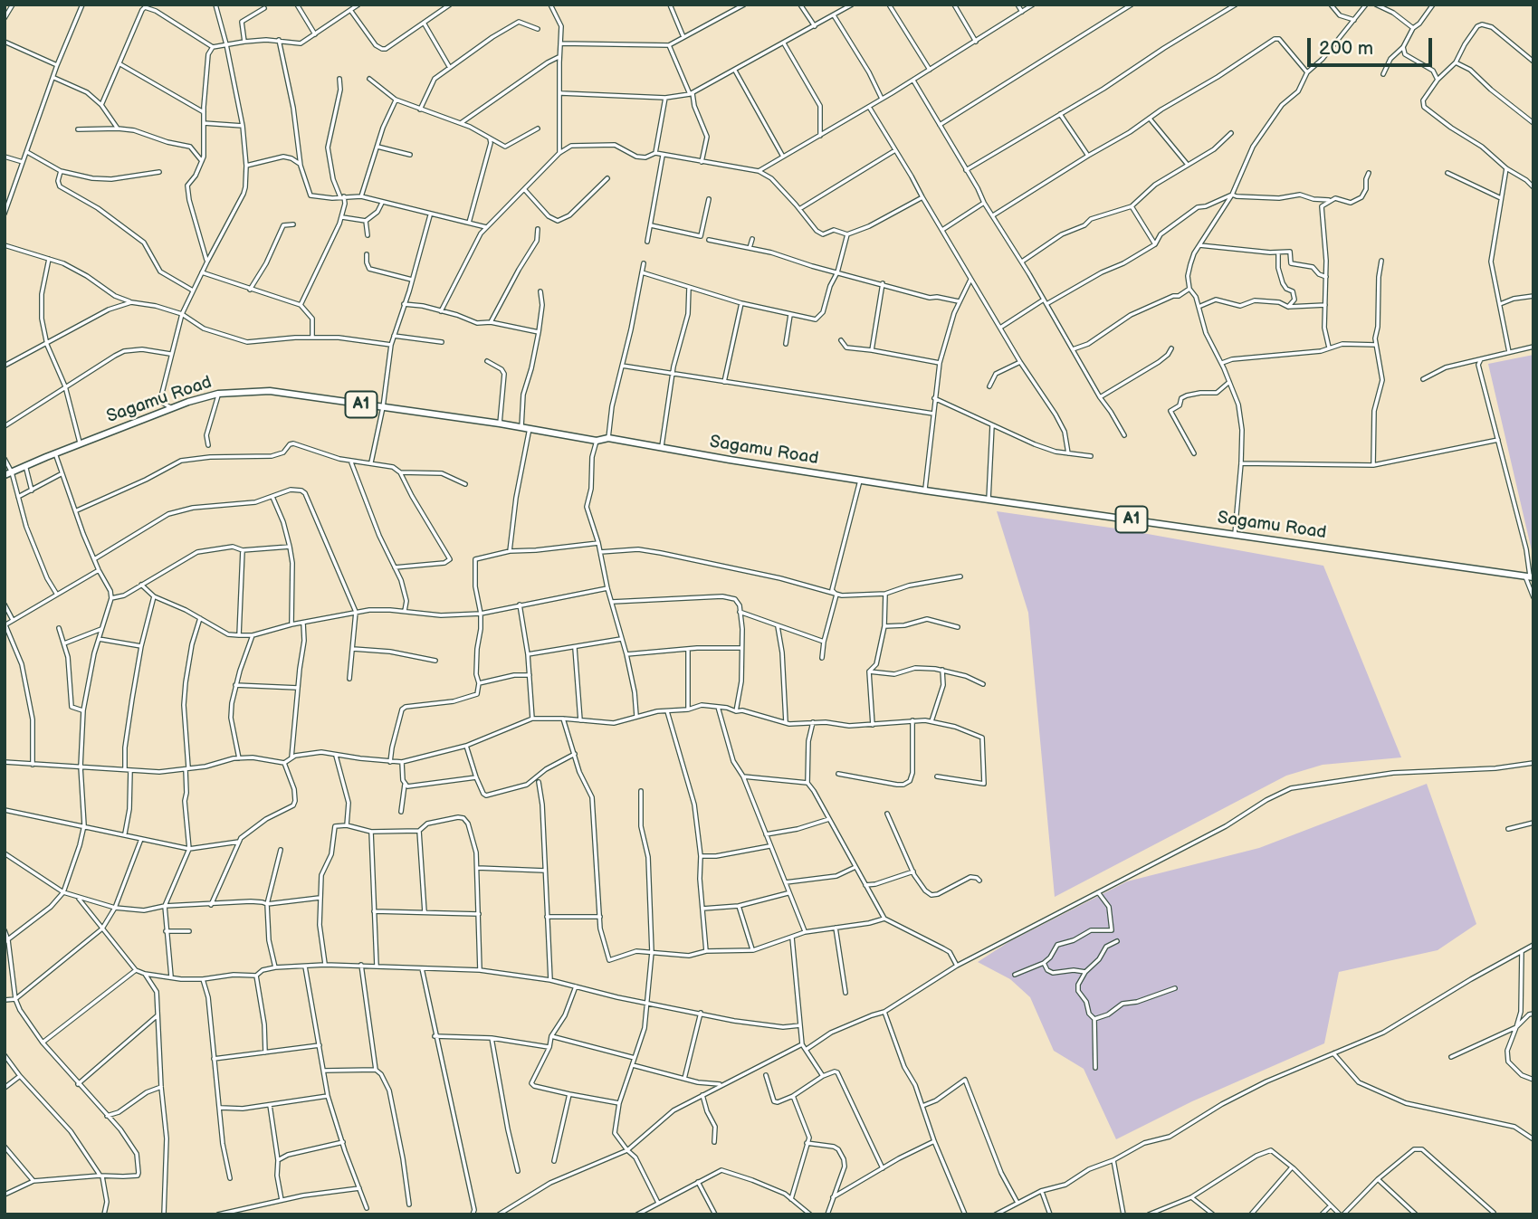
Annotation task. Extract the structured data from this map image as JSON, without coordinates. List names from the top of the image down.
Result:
{
  "streets": {
    "highway": ["Sagamu Road", "A1"]
  },
  "scale_bar": "200 m"
}
